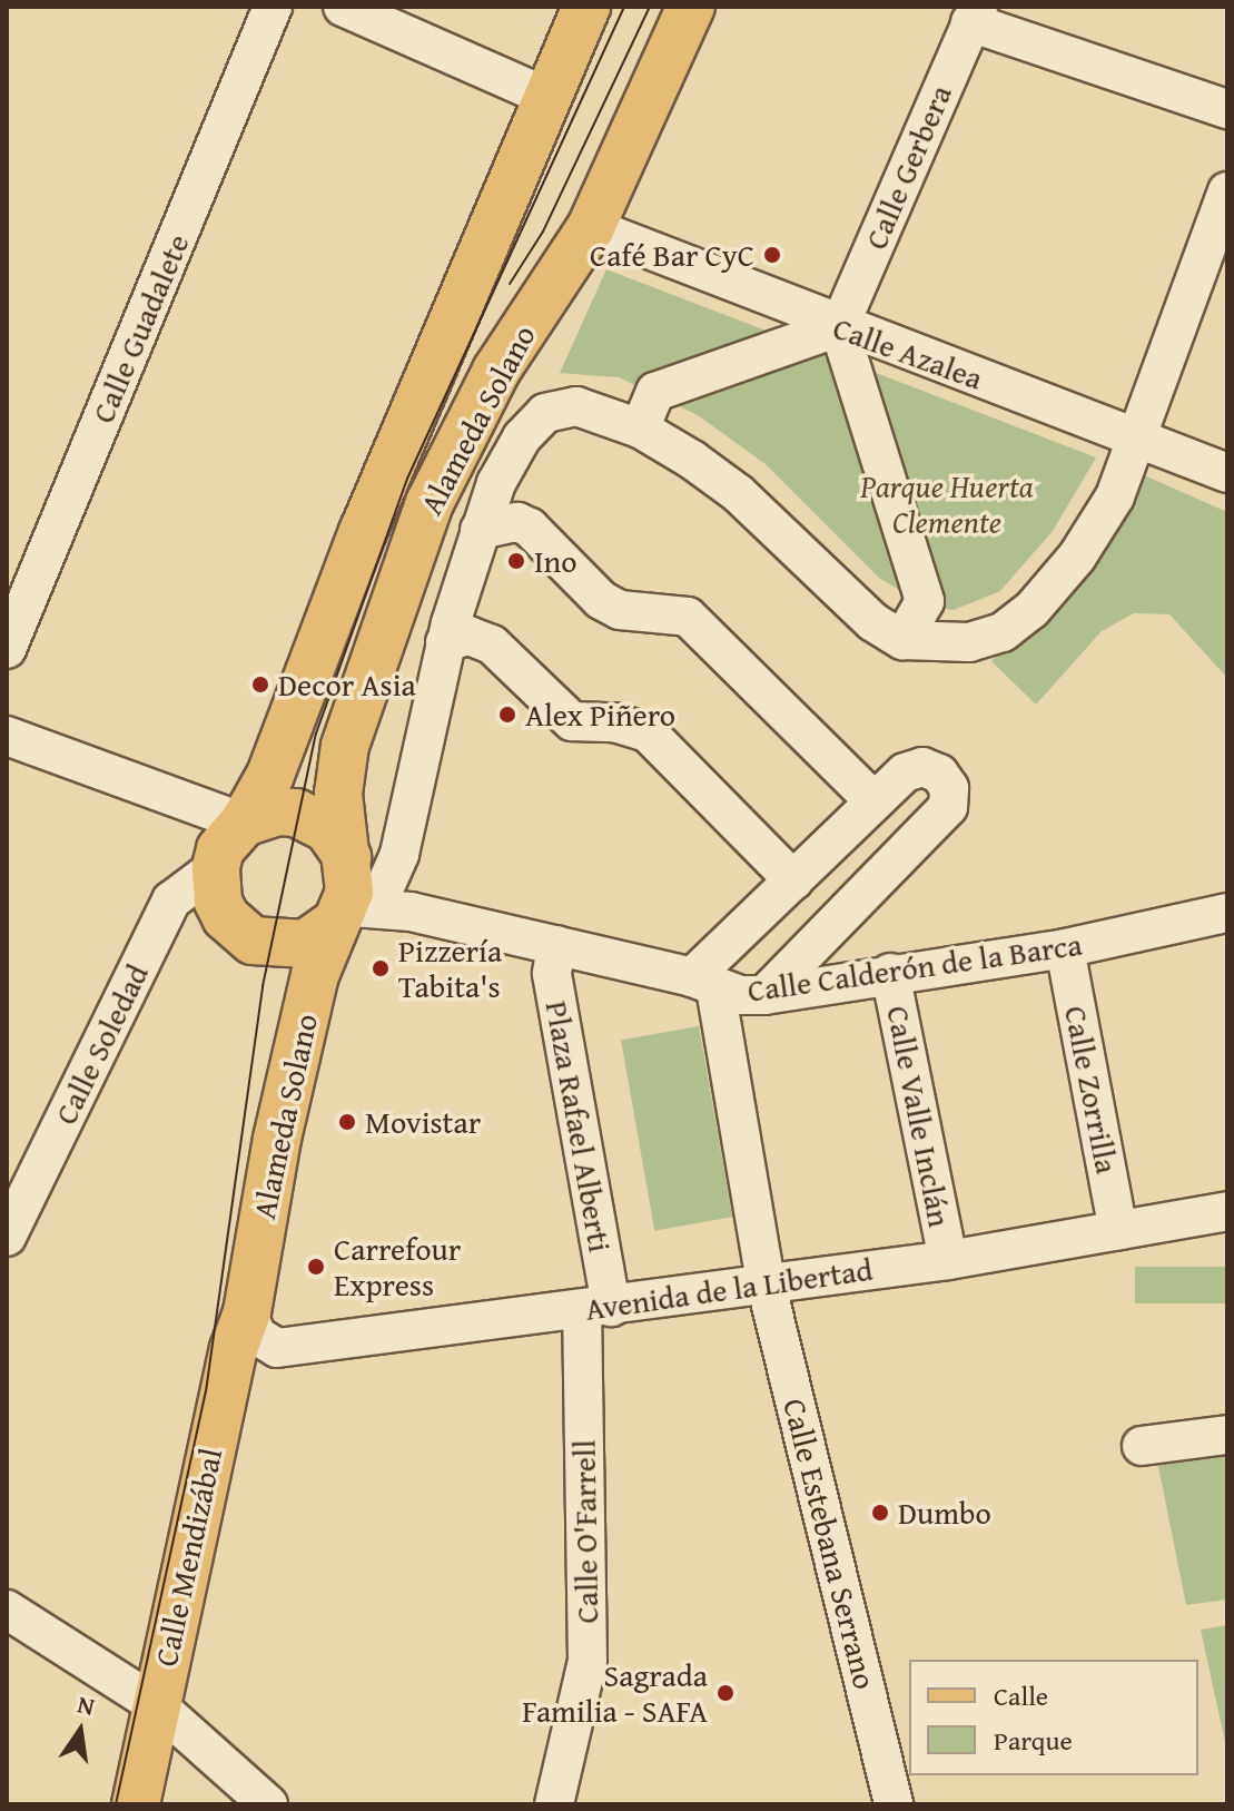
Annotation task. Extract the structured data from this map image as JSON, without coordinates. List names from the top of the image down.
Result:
{
  "streets": {
    "main road": ["Alameda Solano", "Calle Mendizábal"],
    "street": [
      "Calle Gerbera",
      "Calle Guadalete",
      "Calle Azalea",
      "Calle Calderón de la Barca",
      "Calle Soledad",
      "Calle Zorrilla",
      "Calle Valle Inclán",
      "Plaza Rafael Alberti",
      "Avenida de la Libertad",
      "Calle O'Farrell",
      "Calle Estebana Serrano"
    ]
  },
  "crossings": [
    ["Calle Gerbera", "Calle Azalea"],
    ["Calle Azalea", "Alameda Solano"],
    ["Alameda Solano", "Calle Calderón de la Barca"],
    ["Alameda Solano", "Calle Soledad"],
    ["Alameda Solano", "Avenida de la Libertad"],
    ["Alameda Solano", "Calle Mendizábal"],
    ["Calle Calderón de la Barca", "Calle Soledad"],
    ["Calle Calderón de la Barca", "Calle Zorrilla"],
    ["Calle Calderón de la Barca", "Calle Valle Inclán"],
    ["Calle Calderón de la Barca", "Plaza Rafael Alberti"],
    ["Calle Zorrilla", "Avenida de la Libertad"],
    ["Calle Valle Inclán", "Avenida de la Libertad"],
    ["Plaza Rafael Alberti", "Avenida de la Libertad"],
    ["Plaza Rafael Alberti", "Calle O'Farrell"],
    ["Avenida de la Libertad", "Calle O'Farrell"],
    ["Avenida de la Libertad", "Calle Estebana Serrano"],
    ["Avenida de la Libertad", "Calle Mendizábal"]
  ],
  "parks": ["Parque Huerta Clemente"],
  "places": [
    "Café Bar CyC",
    "Ino",
    "Decor Asia",
    "Alex Piñero",
    "Pizzería Tabita's",
    "Movistar",
    "Carrefour Express",
    "Dumbo",
    "Sagrada Familia - SAFA"
  ],
  "legend": ["Calle", "Parque"],
  "north": "top"
}
